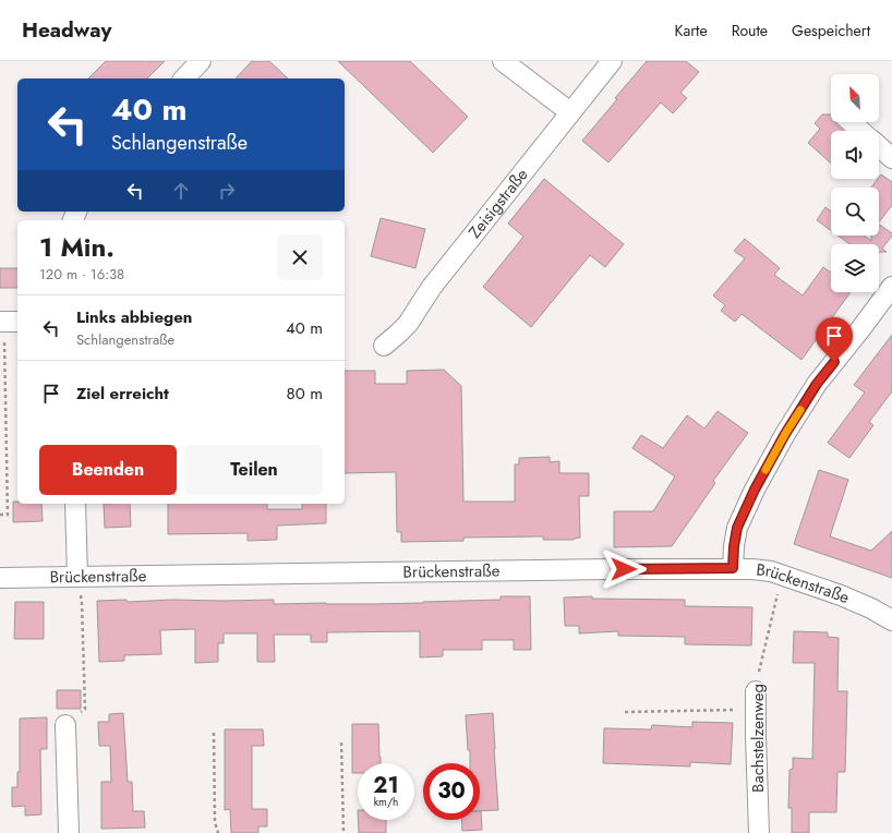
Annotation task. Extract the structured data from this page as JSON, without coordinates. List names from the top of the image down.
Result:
{
  "streets": {
    "street": ["Zeisigstraße", "Brückenstraße", "Bachstelzenweg"]
  },
  "north": "top left",
  "page": {
    "header": "Headway",
    "nav": ["Karte", "Route", "Gespeichert"],
    "turn": ["40 m", "Schlangenstraße"],
    "heading": ["1 Min.", "120 m · 16:38"],
    "list": [
      {
        "name": "Links abbiegen",
        "note": "Schlangenstraße",
        "value": "40 m"
      },
      {
        "name": "Ziel erreicht",
        "value": "80 m"
      }
    ],
    "buttons": ["Beenden", "Teilen"],
    "speed": "21 km/h",
    "limit": "30"
  }
}
